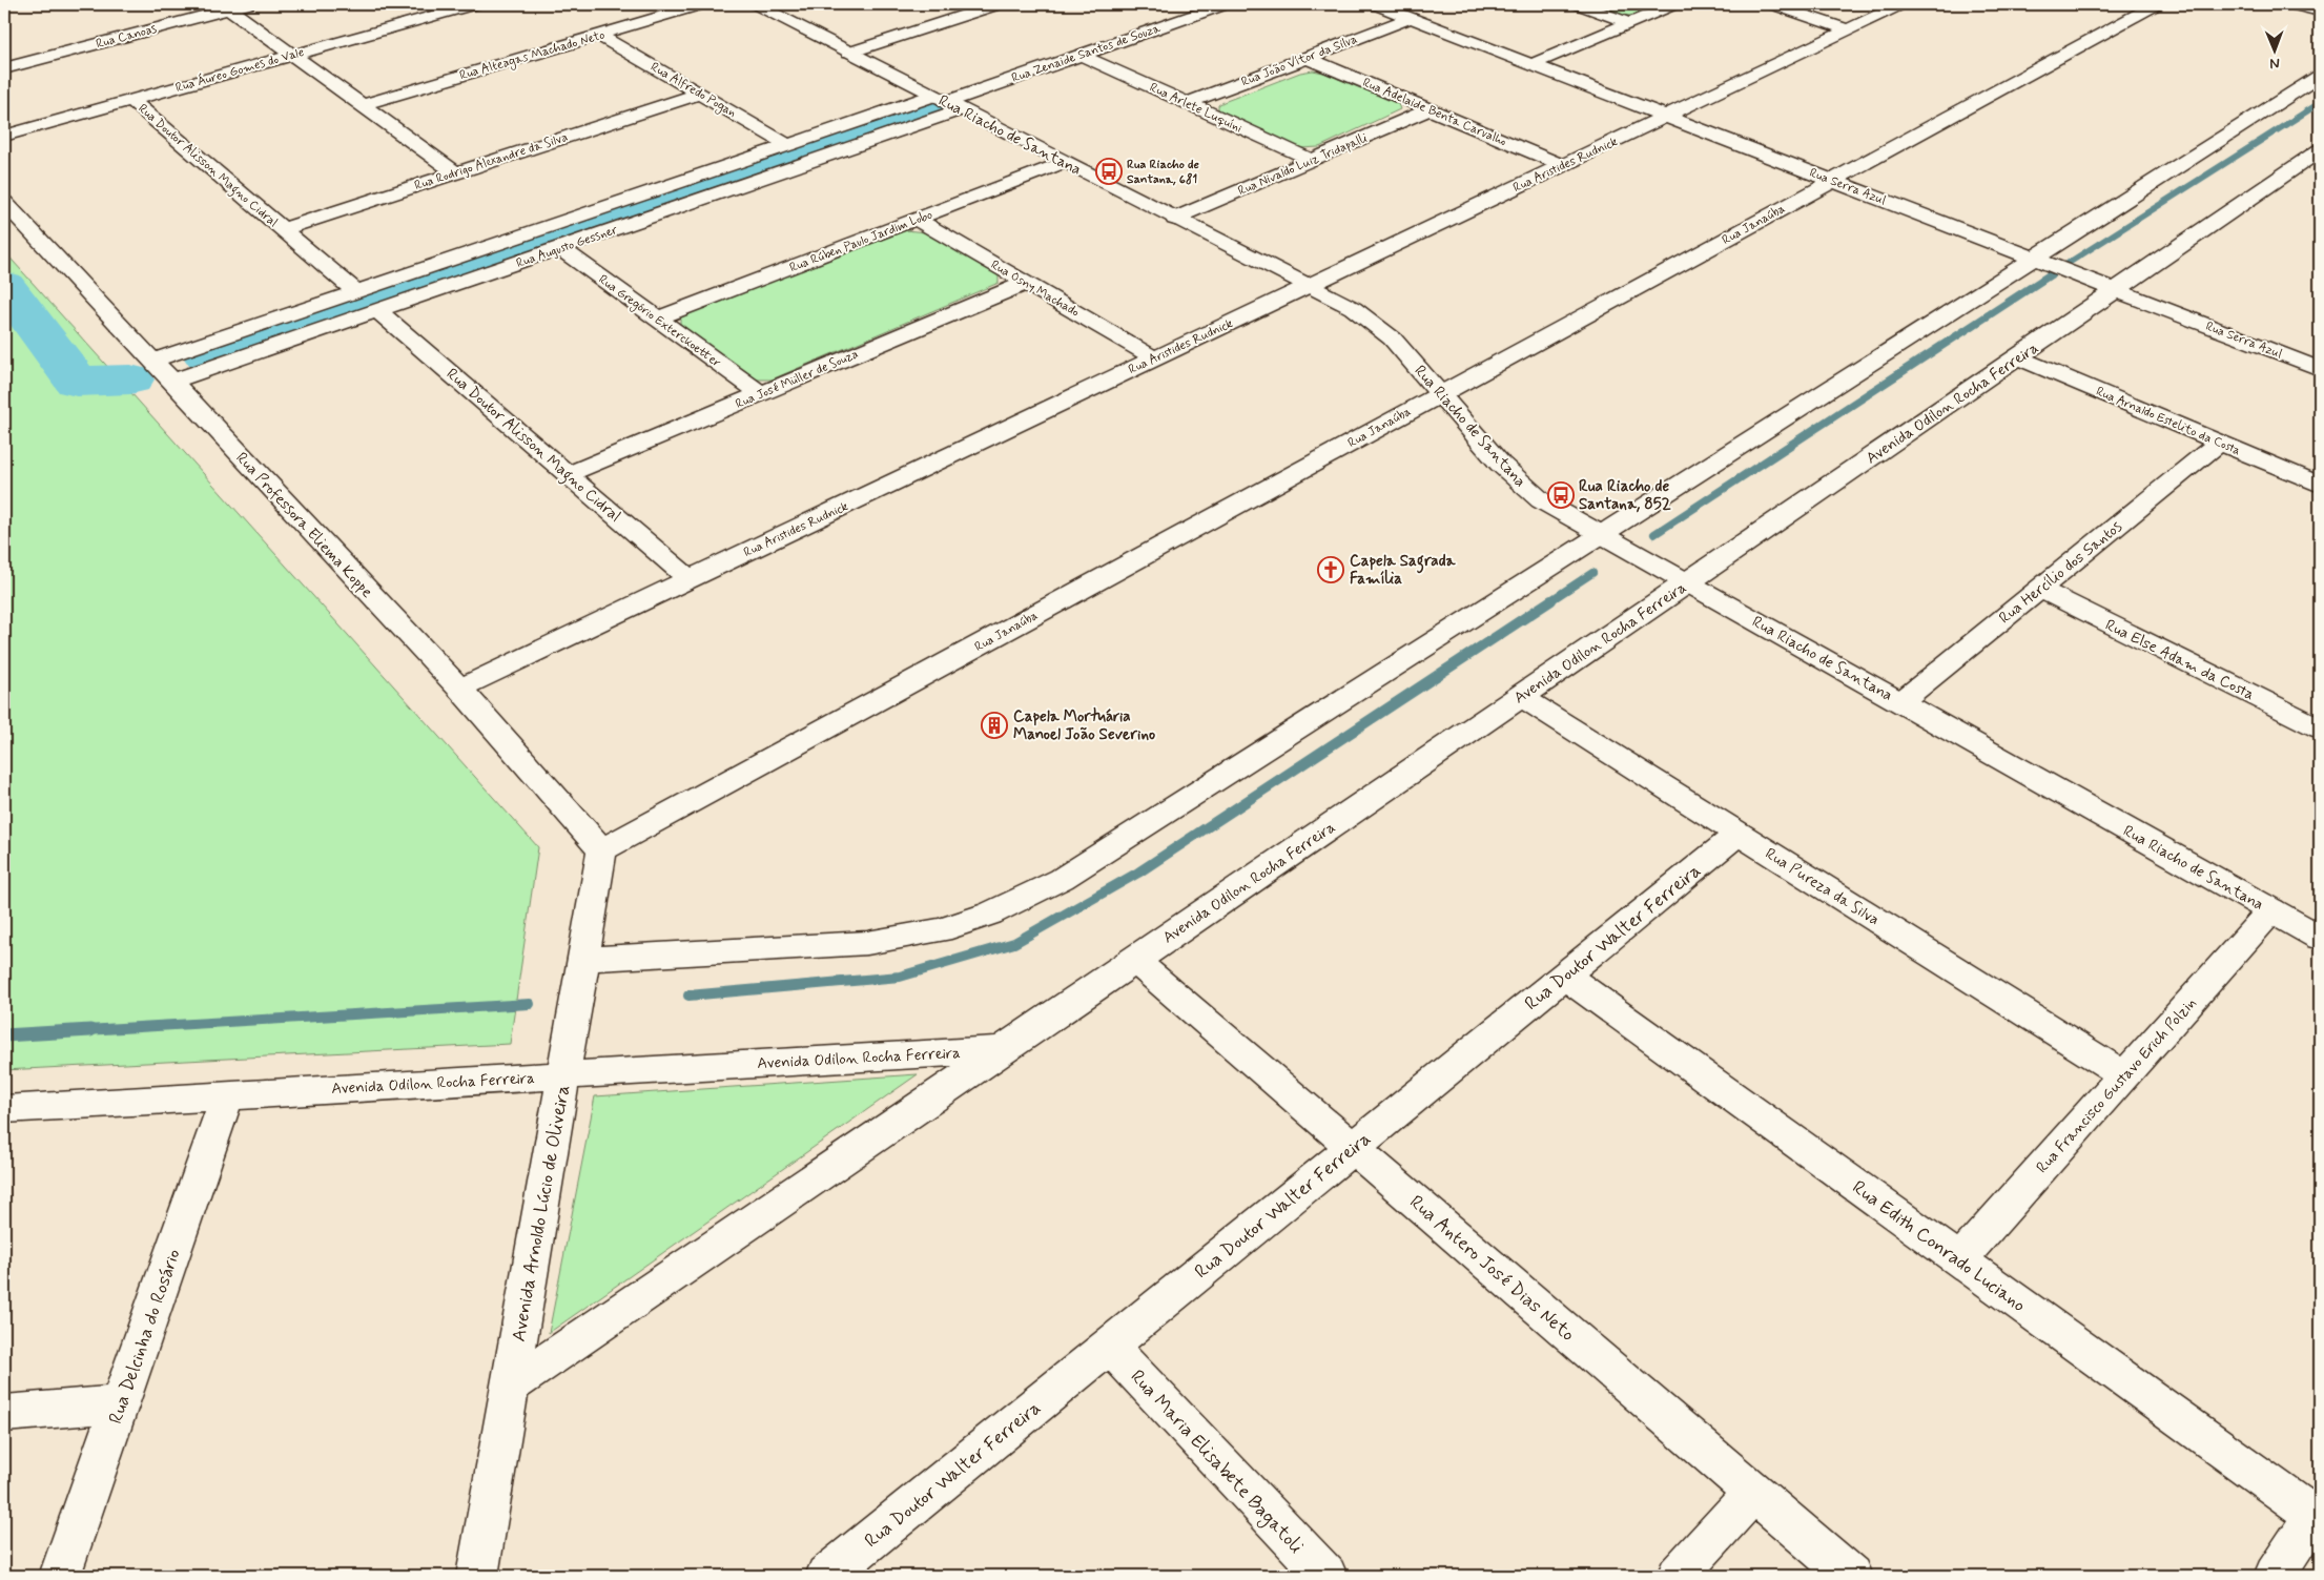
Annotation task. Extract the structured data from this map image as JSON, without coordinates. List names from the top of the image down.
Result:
{
  "streets": {
    "street": [
      "Rua Canoas",
      "Rua Zenaide Santos de Souza",
      "Rua Alteagas Machado Neto",
      "Rua João Vítor da Silva",
      "Rua Áureo Gomes do Vale",
      "Rua Alfredo Pogan",
      "Rua Arlete Luquíni",
      "Rua Adelaide Benta Carvalho",
      "Rua Riacho de Santana",
      "Rua Rodrigo Alexandre da Silva",
      "Rua Nivaldo Luiz Tridapalli",
      "Rua Aristides Rudnick",
      "Rua Doutor Alisson Magno Cidral",
      "Rua Serra Azul",
      "Rua Janaúba",
      "Rua Rúben Paulo Jardim Lobo",
      "Rua Augusto Gessner",
      "Rua Osny Machado",
      "Rua Gregório Exterckoetter",
      "Rua José Müller de Souza",
      "Avenida Odilon Rocha Ferreira",
      "Rua Arnaldo Estelito da Costa",
      "Rua Professora Eliema Koppe",
      "Rua Hercílio dos Santos",
      "Rua Else Adam da Costa",
      "Rua Pureza da Silva",
      "Rua Doutor Walter Ferreira",
      "Rua Francisco Gustavo Erich Polzin",
      "Avenida Arnoldo Lúcio de Oliveira",
      "Rua Edith Conrado Luciano",
      "Rua Antero José Dias Neto",
      "Rua Delcinha do Rosário",
      "Rua Maria Elisabete Bagatoli"
    ]
  },
  "crossings": [
    ["Rua Zenaide Santos de Souza", "Rua Arlete Luquíni"],
    ["Rua Zenaide Santos de Souza", "Rua Riacho de Santana"],
    ["Rua Zenaide Santos de Souza", "Rua Augusto Gessner"],
    ["Rua Alteagas Machado Neto", "Rua Alfredo Pogan"],
    ["Rua João Vítor da Silva", "Rua Arlete Luquíni"],
    ["Rua João Vítor da Silva", "Rua Adelaide Benta Carvalho"],
    ["Rua João Vítor da Silva", "Rua Serra Azul"],
    ["Rua Áureo Gomes do Vale", "Rua Doutor Alisson Magno Cidral"],
    ["Rua Alfredo Pogan", "Rua Rodrigo Alexandre da Silva"],
    ["Rua Alfredo Pogan", "Rua Augusto Gessner"],
    ["Rua Arlete Luquíni", "Rua Nivaldo Luiz Tridapalli"],
    ["Rua Adelaide Benta Carvalho", "Rua Nivaldo Luiz Tridapalli"],
    ["Rua Adelaide Benta Carvalho", "Rua Aristides Rudnick"],
    ["Rua Riacho de Santana", "Rua Nivaldo Luiz Tridapalli"],
    ["Rua Riacho de Santana", "Rua Aristides Rudnick"],
    ["Rua Riacho de Santana", "Rua Janaúba"],
    ["Rua Riacho de Santana", "Rua Rúben Paulo Jardim Lobo"],
    ["Rua Riacho de Santana", "Rua Augusto Gessner"],
    ["Rua Riacho de Santana", "Avenida Odilon Rocha Ferreira"],
    ["Rua Riacho de Santana", "Rua Hercílio dos Santos"],
    ["Rua Riacho de Santana", "Rua Francisco Gustavo Erich Polzin"],
    ["Rua Rodrigo Alexandre da Silva", "Rua Doutor Alisson Magno Cidral"],
    ["Rua Aristides Rudnick", "Rua Doutor Alisson Magno Cidral"],
    ["Rua Aristides Rudnick", "Rua Serra Azul"],
    ["Rua Aristides Rudnick", "Rua Osny Machado"],
    ["Rua Aristides Rudnick", "Rua Professora Eliema Koppe"],
    ["Rua Doutor Alisson Magno Cidral", "Rua Augusto Gessner"],
    ["Rua Doutor Alisson Magno Cidral", "Rua José Müller de Souza"],
    ["Rua Serra Azul", "Rua Janaúba"],
    ["Rua Serra Azul", "Avenida Odilon Rocha Ferreira"],
    ["Rua Janaúba", "Rua Professora Eliema Koppe"],
    ["Rua Janaúba", "Avenida Arnoldo Lúcio de Oliveira"],
    ["Rua Rúben Paulo Jardim Lobo", "Rua Osny Machado"],
    ["Rua Rúben Paulo Jardim Lobo", "Rua Gregório Exterckoetter"],
    ["Rua Augusto Gessner", "Rua Gregório Exterckoetter"],
    ["Rua Augusto Gessner", "Rua Professora Eliema Koppe"],
    ["Rua Osny Machado", "Rua José Müller de Souza"],
    ["Rua Gregório Exterckoetter", "Rua José Müller de Souza"],
    ["Avenida Odilon Rocha Ferreira", "Rua Arnaldo Estelito da Costa"],
    ["Avenida Odilon Rocha Ferreira", "Rua Pureza da Silva"],
    ["Avenida Odilon Rocha Ferreira", "Avenida Arnoldo Lúcio de Oliveira"],
    ["Avenida Odilon Rocha Ferreira", "Rua Antero José Dias Neto"],
    ["Avenida Odilon Rocha Ferreira", "Rua Delcinha do Rosário"],
    ["Rua Arnaldo Estelito da Costa", "Rua Hercílio dos Santos"],
    ["Rua Professora Eliema Koppe", "Avenida Arnoldo Lúcio de Oliveira"],
    ["Rua Hercílio dos Santos", "Rua Else Adam da Costa"],
    ["Rua Pureza da Silva", "Rua Doutor Walter Ferreira"],
    ["Rua Pureza da Silva", "Rua Francisco Gustavo Erich Polzin"],
    ["Rua Doutor Walter Ferreira", "Rua Edith Conrado Luciano"],
    ["Rua Doutor Walter Ferreira", "Rua Antero José Dias Neto"],
    ["Rua Doutor Walter Ferreira", "Rua Maria Elisabete Bagatoli"],
    ["Rua Francisco Gustavo Erich Polzin", "Rua Edith Conrado Luciano"]
  ],
  "places": {
    "bus stop": ["Rua Riacho de Santana, 681", "Rua Riacho de Santana, 852"],
    "church": ["Capela Sagrada Família"],
    "building": ["Capela Mortuária Manoel João Severino"]
  },
  "north": "bottom"
}
